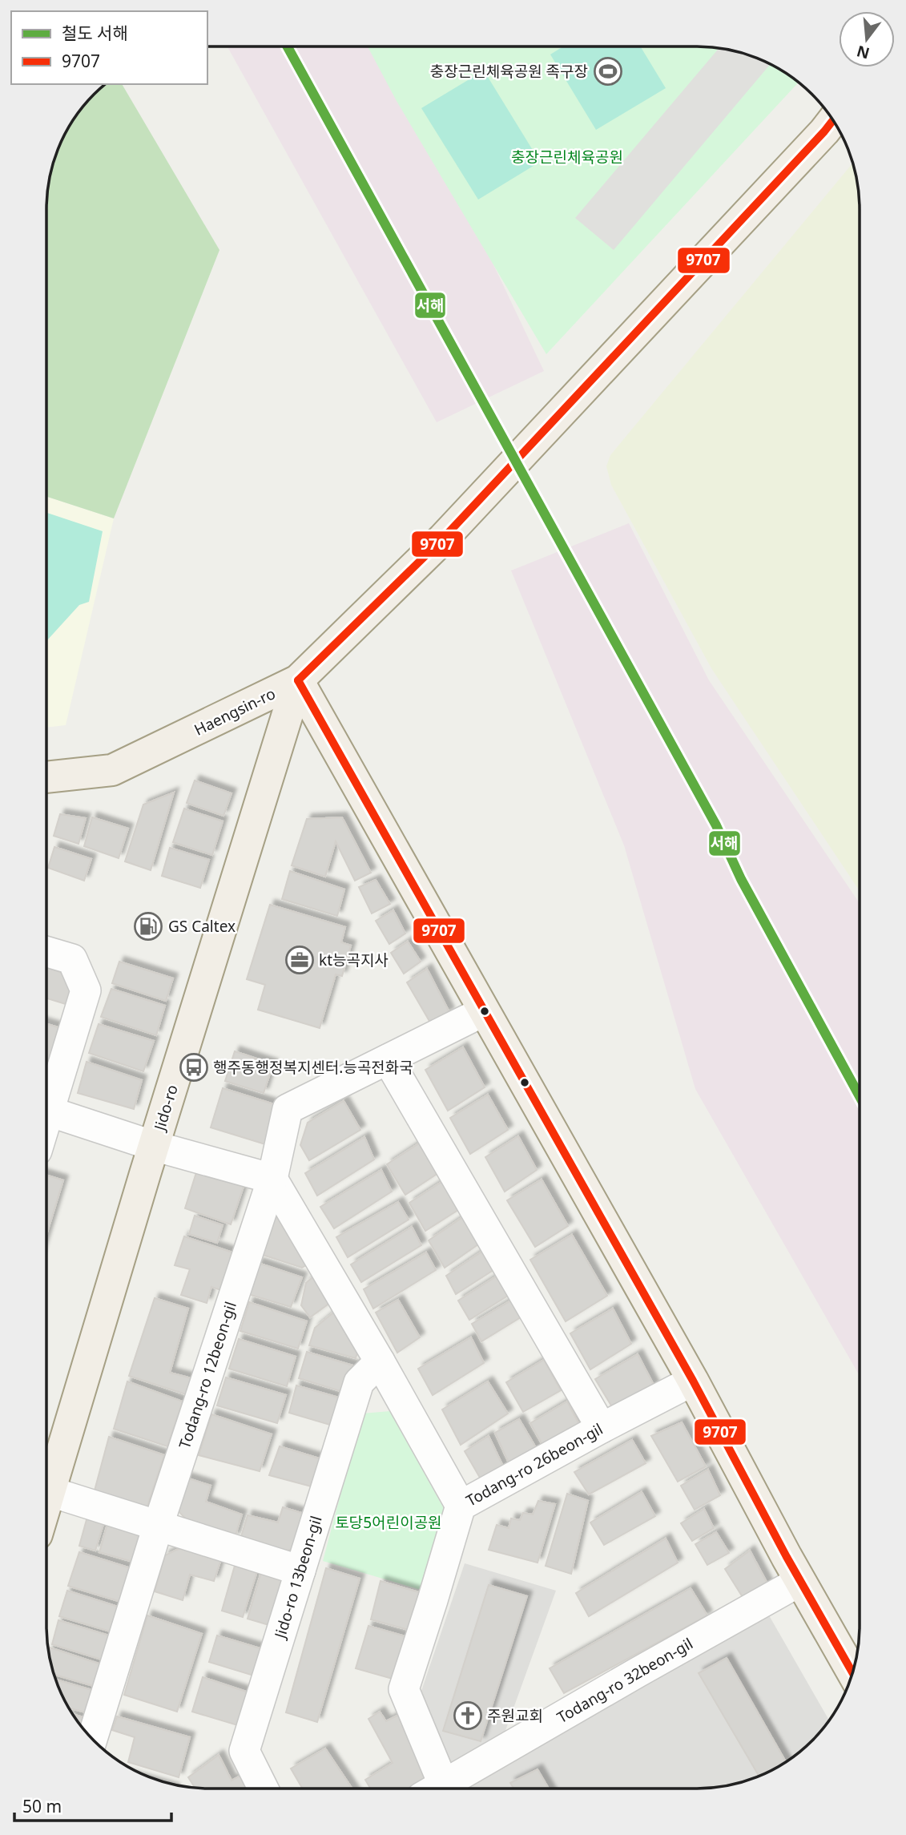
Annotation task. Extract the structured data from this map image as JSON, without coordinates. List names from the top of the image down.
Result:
{
  "streets": {
    "main road": ["Haengsin-ro", "Jido-ro"],
    "street": [
      "Todang-ro 12beon-gil",
      "Todang-ro 26beon-gil",
      "Jido-ro 13beon-gil",
      "Todang-ro 32beon-gil"
    ]
  },
  "crossings": [
    ["Haengsin-ro", "Jido-ro"]
  ],
  "parks": ["충장근린체육공원", "토당5어린이공원"],
  "places": {
    "sports": ["충장근린체육공원 족구장"],
    "fuel station": ["GS Caltex"],
    "office": ["kt능곡지사"],
    "bus stop": ["행주동행정복지센터.능곡전화국"],
    "church": ["주원교회"]
  },
  "lines": ["rail line 서해", "transit line 9707"],
  "legend": ["철도 서해", "9707"],
  "scale_bar": "50 m",
  "north": "bottom"
}
